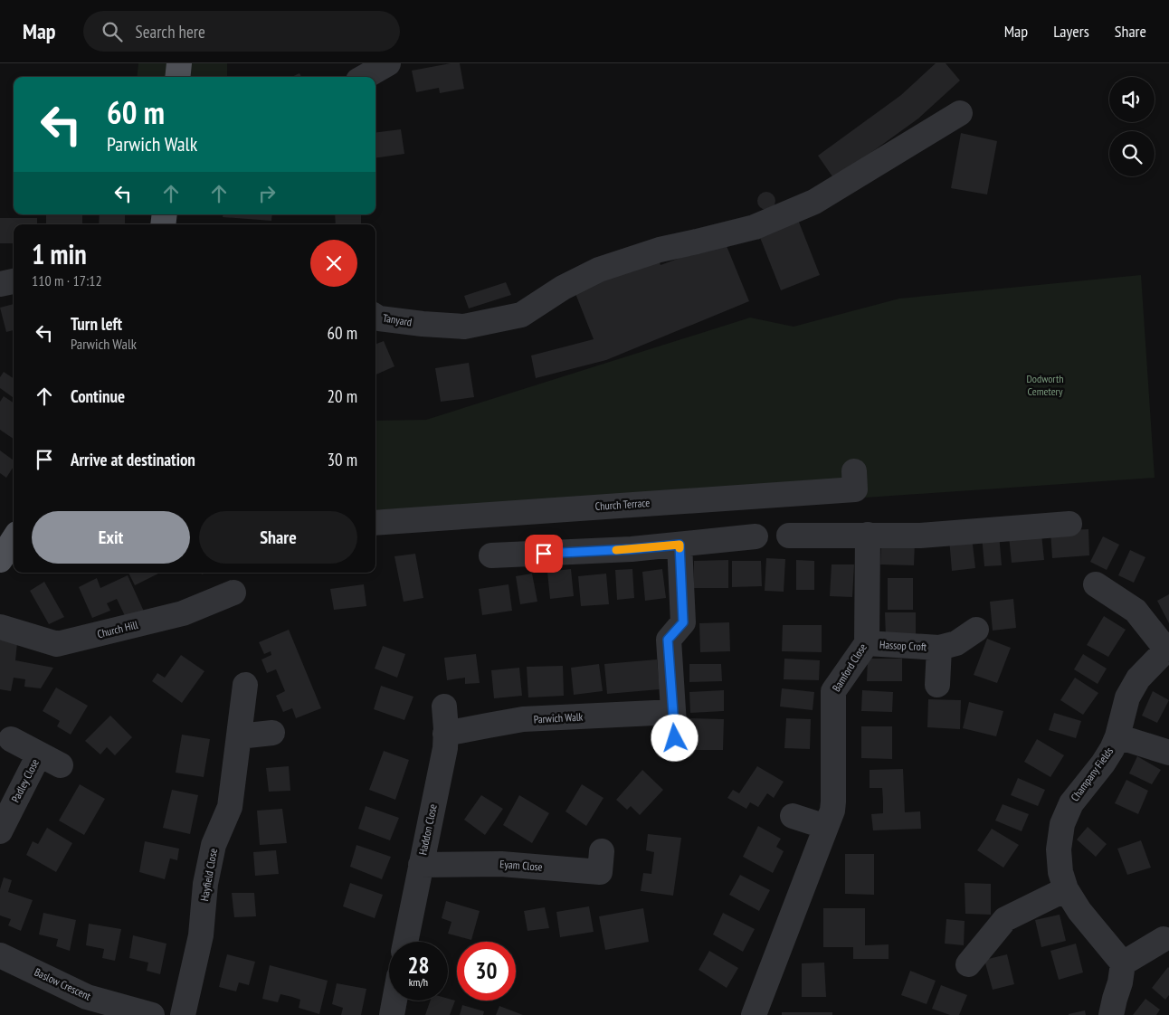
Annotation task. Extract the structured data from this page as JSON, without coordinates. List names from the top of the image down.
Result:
{
  "streets": {
    "street": [
      "Tanyard",
      "Church Terrace",
      "Church Hill",
      "Hassop Croft",
      "Bamford Close",
      "Parwich Walk",
      "Champany Fields",
      "Padley Close",
      "Haddon Close",
      "Eyam Close",
      "Hayfield Close",
      "Baslow Crescent"
    ]
  },
  "crossings": [
    ["Hassop Croft", "Bamford Close"],
    ["Parwich Walk", "Haddon Close"],
    ["Haddon Close", "Eyam Close"]
  ],
  "parks": ["Dodworth Cemetery"],
  "page": {
    "header": "Map",
    "search": "Search here",
    "nav": ["Map", "Layers", "Share"],
    "turn": ["60 m", "Parwich Walk"],
    "heading": ["1 min", "110 m · 17:12"],
    "list": [
      {
        "name": "Turn left",
        "note": "Parwich Walk",
        "value": "60 m"
      },
      {
        "name": "Continue",
        "value": "20 m"
      },
      {
        "name": "Arrive at destination",
        "value": "30 m"
      }
    ],
    "buttons": ["Exit", "Share"],
    "speed": "28 km/h",
    "limit": "30"
  }
}
